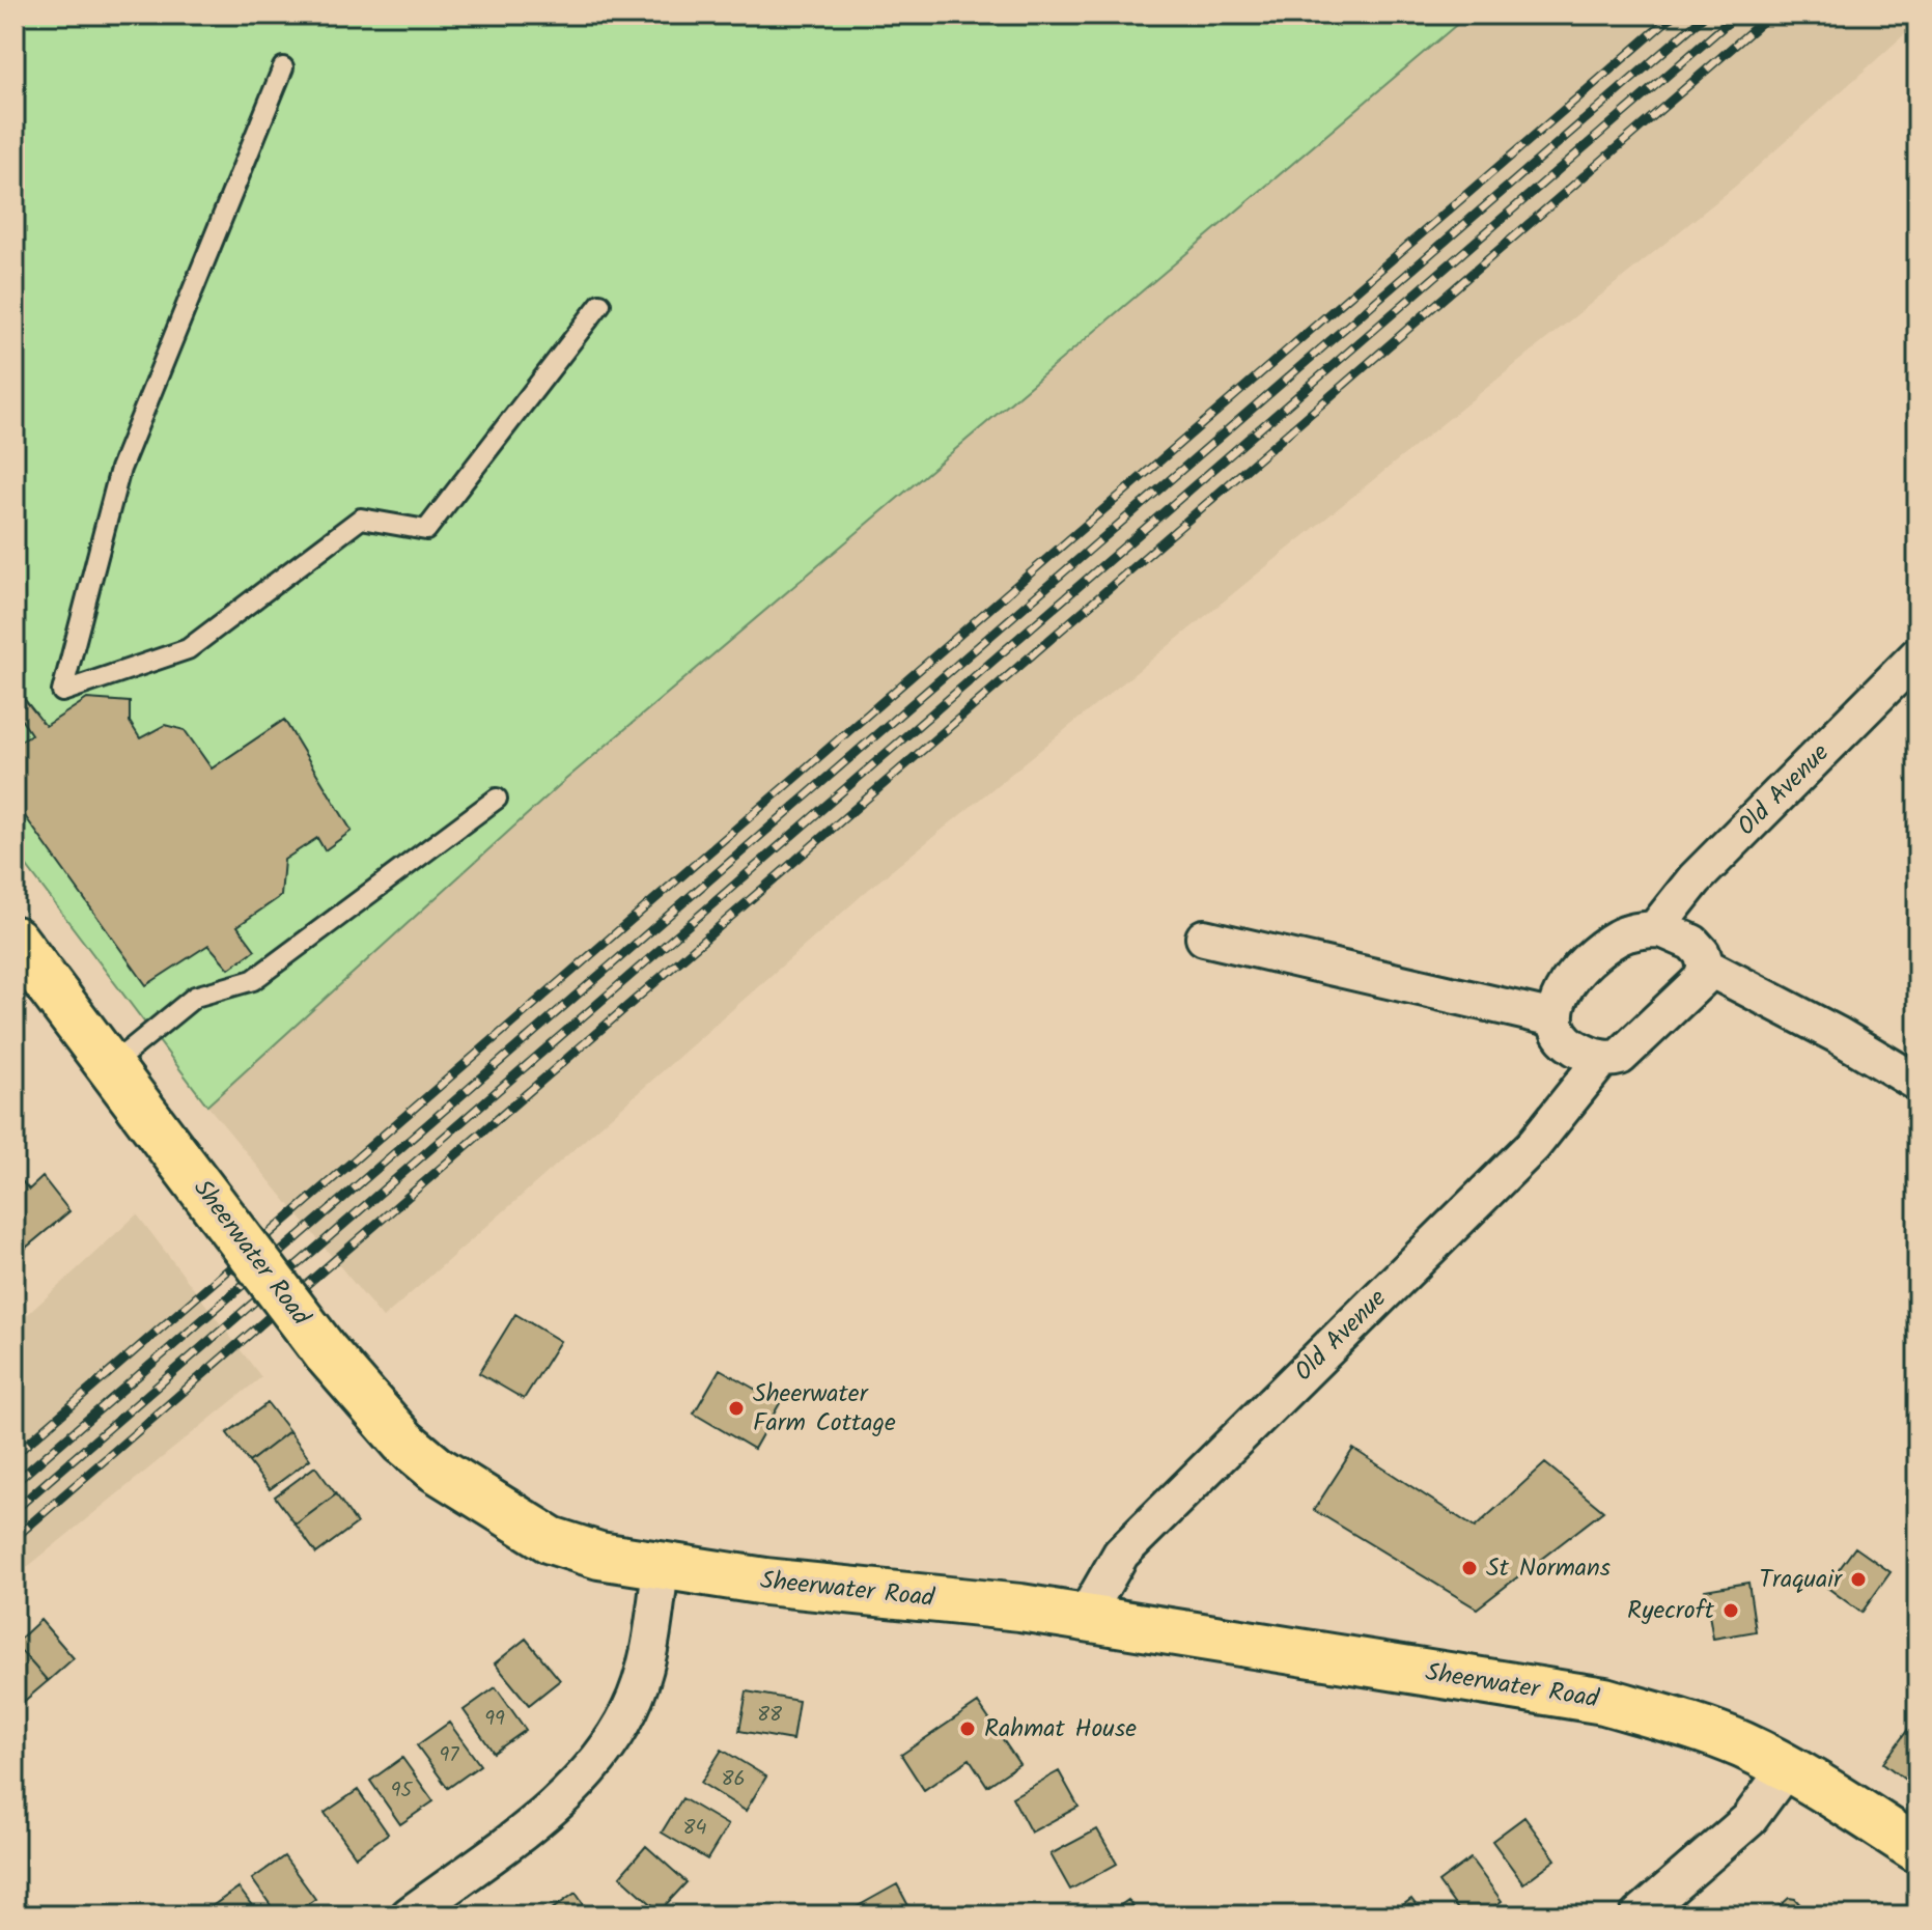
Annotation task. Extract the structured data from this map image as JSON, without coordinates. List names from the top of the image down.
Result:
{
  "streets": {
    "main road": ["Sheerwater Road"],
    "street": ["Old Avenue"]
  },
  "crossings": [
    ["Old Avenue", "Sheerwater Road"]
  ],
  "places": [
    "Sheerwater Farm Cottage",
    "St Normans",
    "Traquair",
    "Ryecroft",
    "Rahmat House"
  ],
  "house_numbers": [
    "88",
    "99",
    "97",
    "86",
    "95",
    "84"
  ]
}
